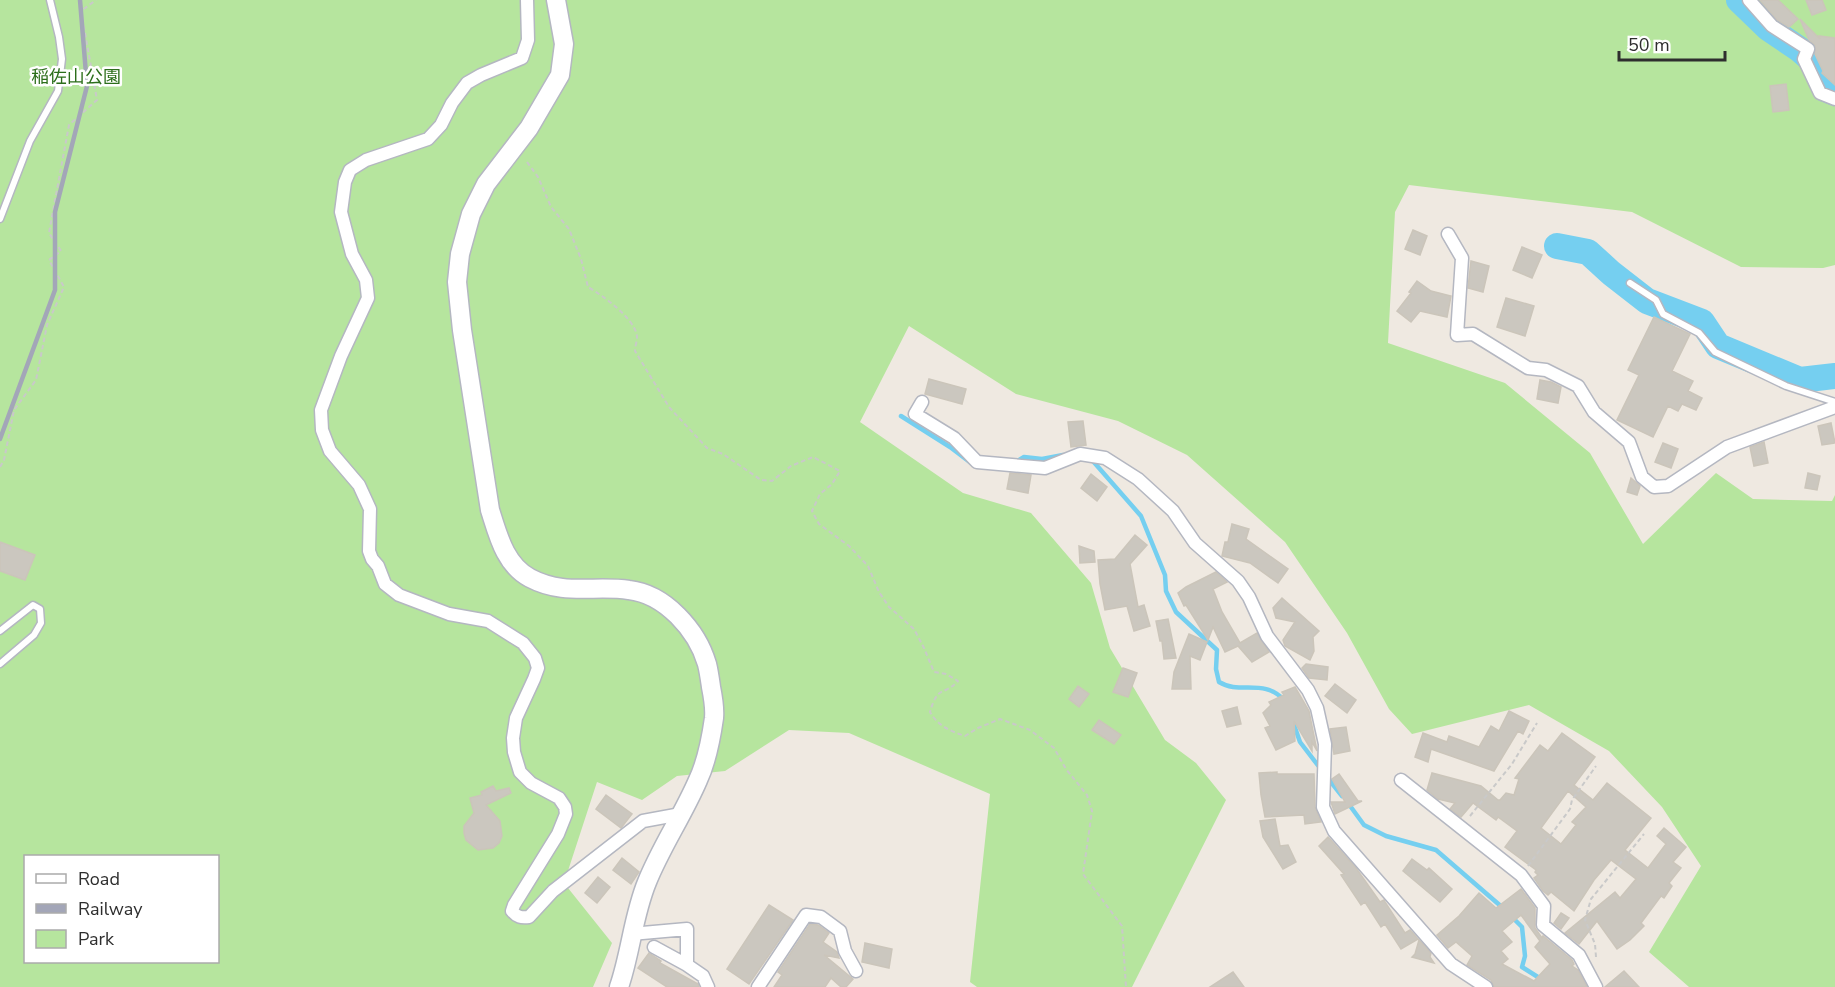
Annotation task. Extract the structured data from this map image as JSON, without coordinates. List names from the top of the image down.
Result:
{
  "parks": ["稲佐山公園"],
  "legend": ["Road", "Railway", "Park"],
  "scale_bar": "50 m"
}
